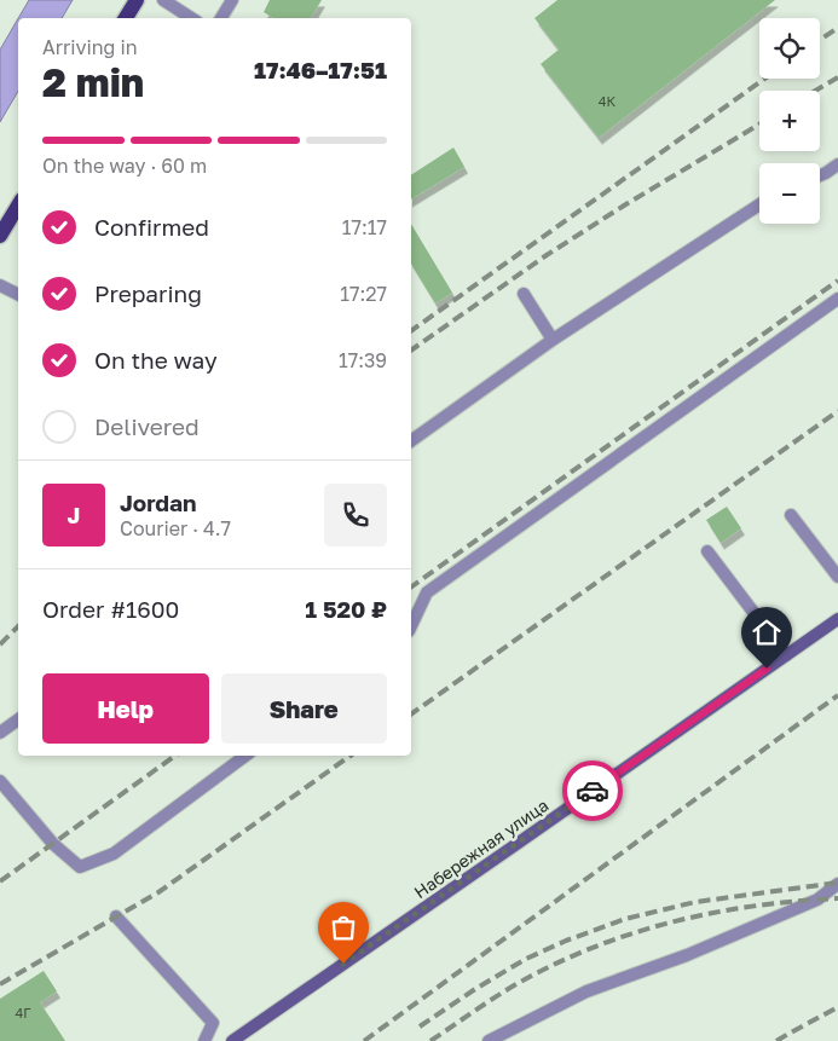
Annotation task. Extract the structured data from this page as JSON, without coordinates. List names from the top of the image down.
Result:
{
  "streets": {
    "main road": ["Набережная улица"]
  },
  "house_numbers": ["4К", "4Г"],
  "page": {
    "map_buttons": ["+", "−"],
    "heading": ["2 min", "Arriving in", "17:46–17:51"],
    "panel": [
      "Jordan",
      "Courier · 4.7",
      "Order #1600",
      "1 520 ₽"
    ],
    "bar": "On the way · 60 m",
    "list": [
      ["Confirmed", "17:17"],
      ["Preparing", "17:27"],
      ["On the way", "17:39"],
      "Delivered"
    ],
    "round": "J",
    "buttons": ["Help", "Share"]
  }
}
